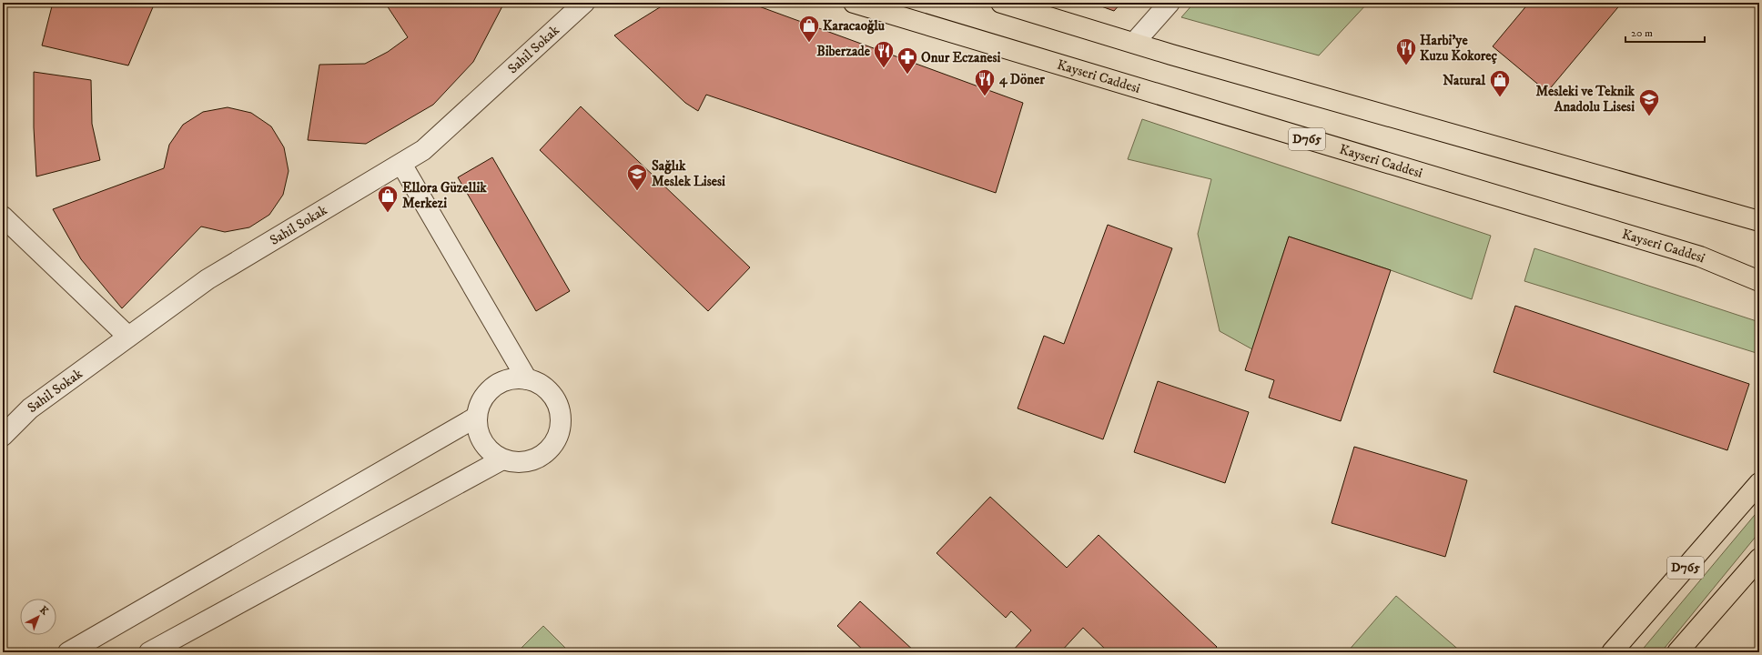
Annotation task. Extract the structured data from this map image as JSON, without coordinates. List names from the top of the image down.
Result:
{
  "streets": {
    "main road": ["Kayseri Caddesi", "D765"],
    "street": ["Sahil Sokak"]
  },
  "places": {
    "shop": ["Karacaoğlu", "Natural", "Ellora Güzellik Merkezi"],
    "restaurant": ["Harbi'ye Kuzu Kokoreç", "Biberzade", "4 Döner"],
    "pharmacy": ["Onur Eczanesi"],
    "school or university": ["Mesleki ve Teknik Anadolu Lisesi", "Sağlık Meslek Lisesi"]
  },
  "scale_bar": "20 m",
  "north": "top right"
}
